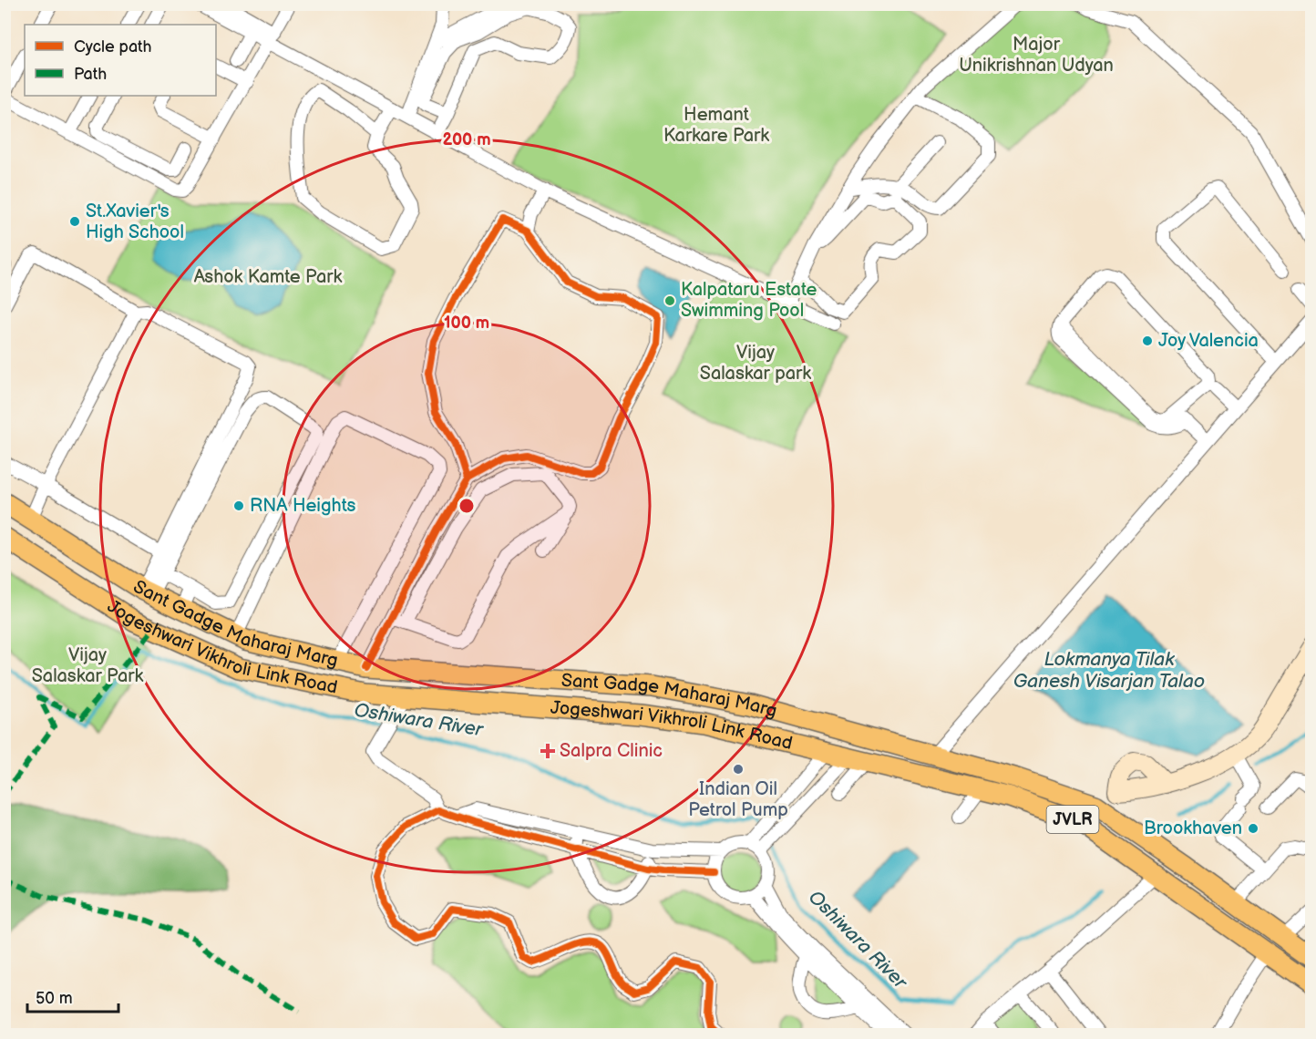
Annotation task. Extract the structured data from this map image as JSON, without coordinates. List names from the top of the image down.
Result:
{
  "streets": {
    "main road": ["Sant Gadge Maharaj Marg", "Jogeshwari Vikhroli Link Road", "JVLR"]
  },
  "water": ["Lokmanya Tilak Ganesh Visarjan Talao", "Oshiwara River"],
  "parks": [
    "Major Unikrishnan Udyan",
    "Hemant Karkare Park",
    "Ashok Kamte Park",
    "Vijay Salaskar park",
    "Vijay Salaskar Park"
  ],
  "places": {
    "other": [
      "St.Xavier's High School",
      "Kalpataru Estate Swimming Pool",
      "Joy Valencia",
      "RNA Heights",
      "Indian Oil Petrol Pump",
      "Brookhaven"
    ],
    "health": ["Salpra Clinic"]
  },
  "legend": ["Cycle path", "Path"],
  "scale_bar": "50 m",
  "rings": ["200 m", "100 m"]
}
